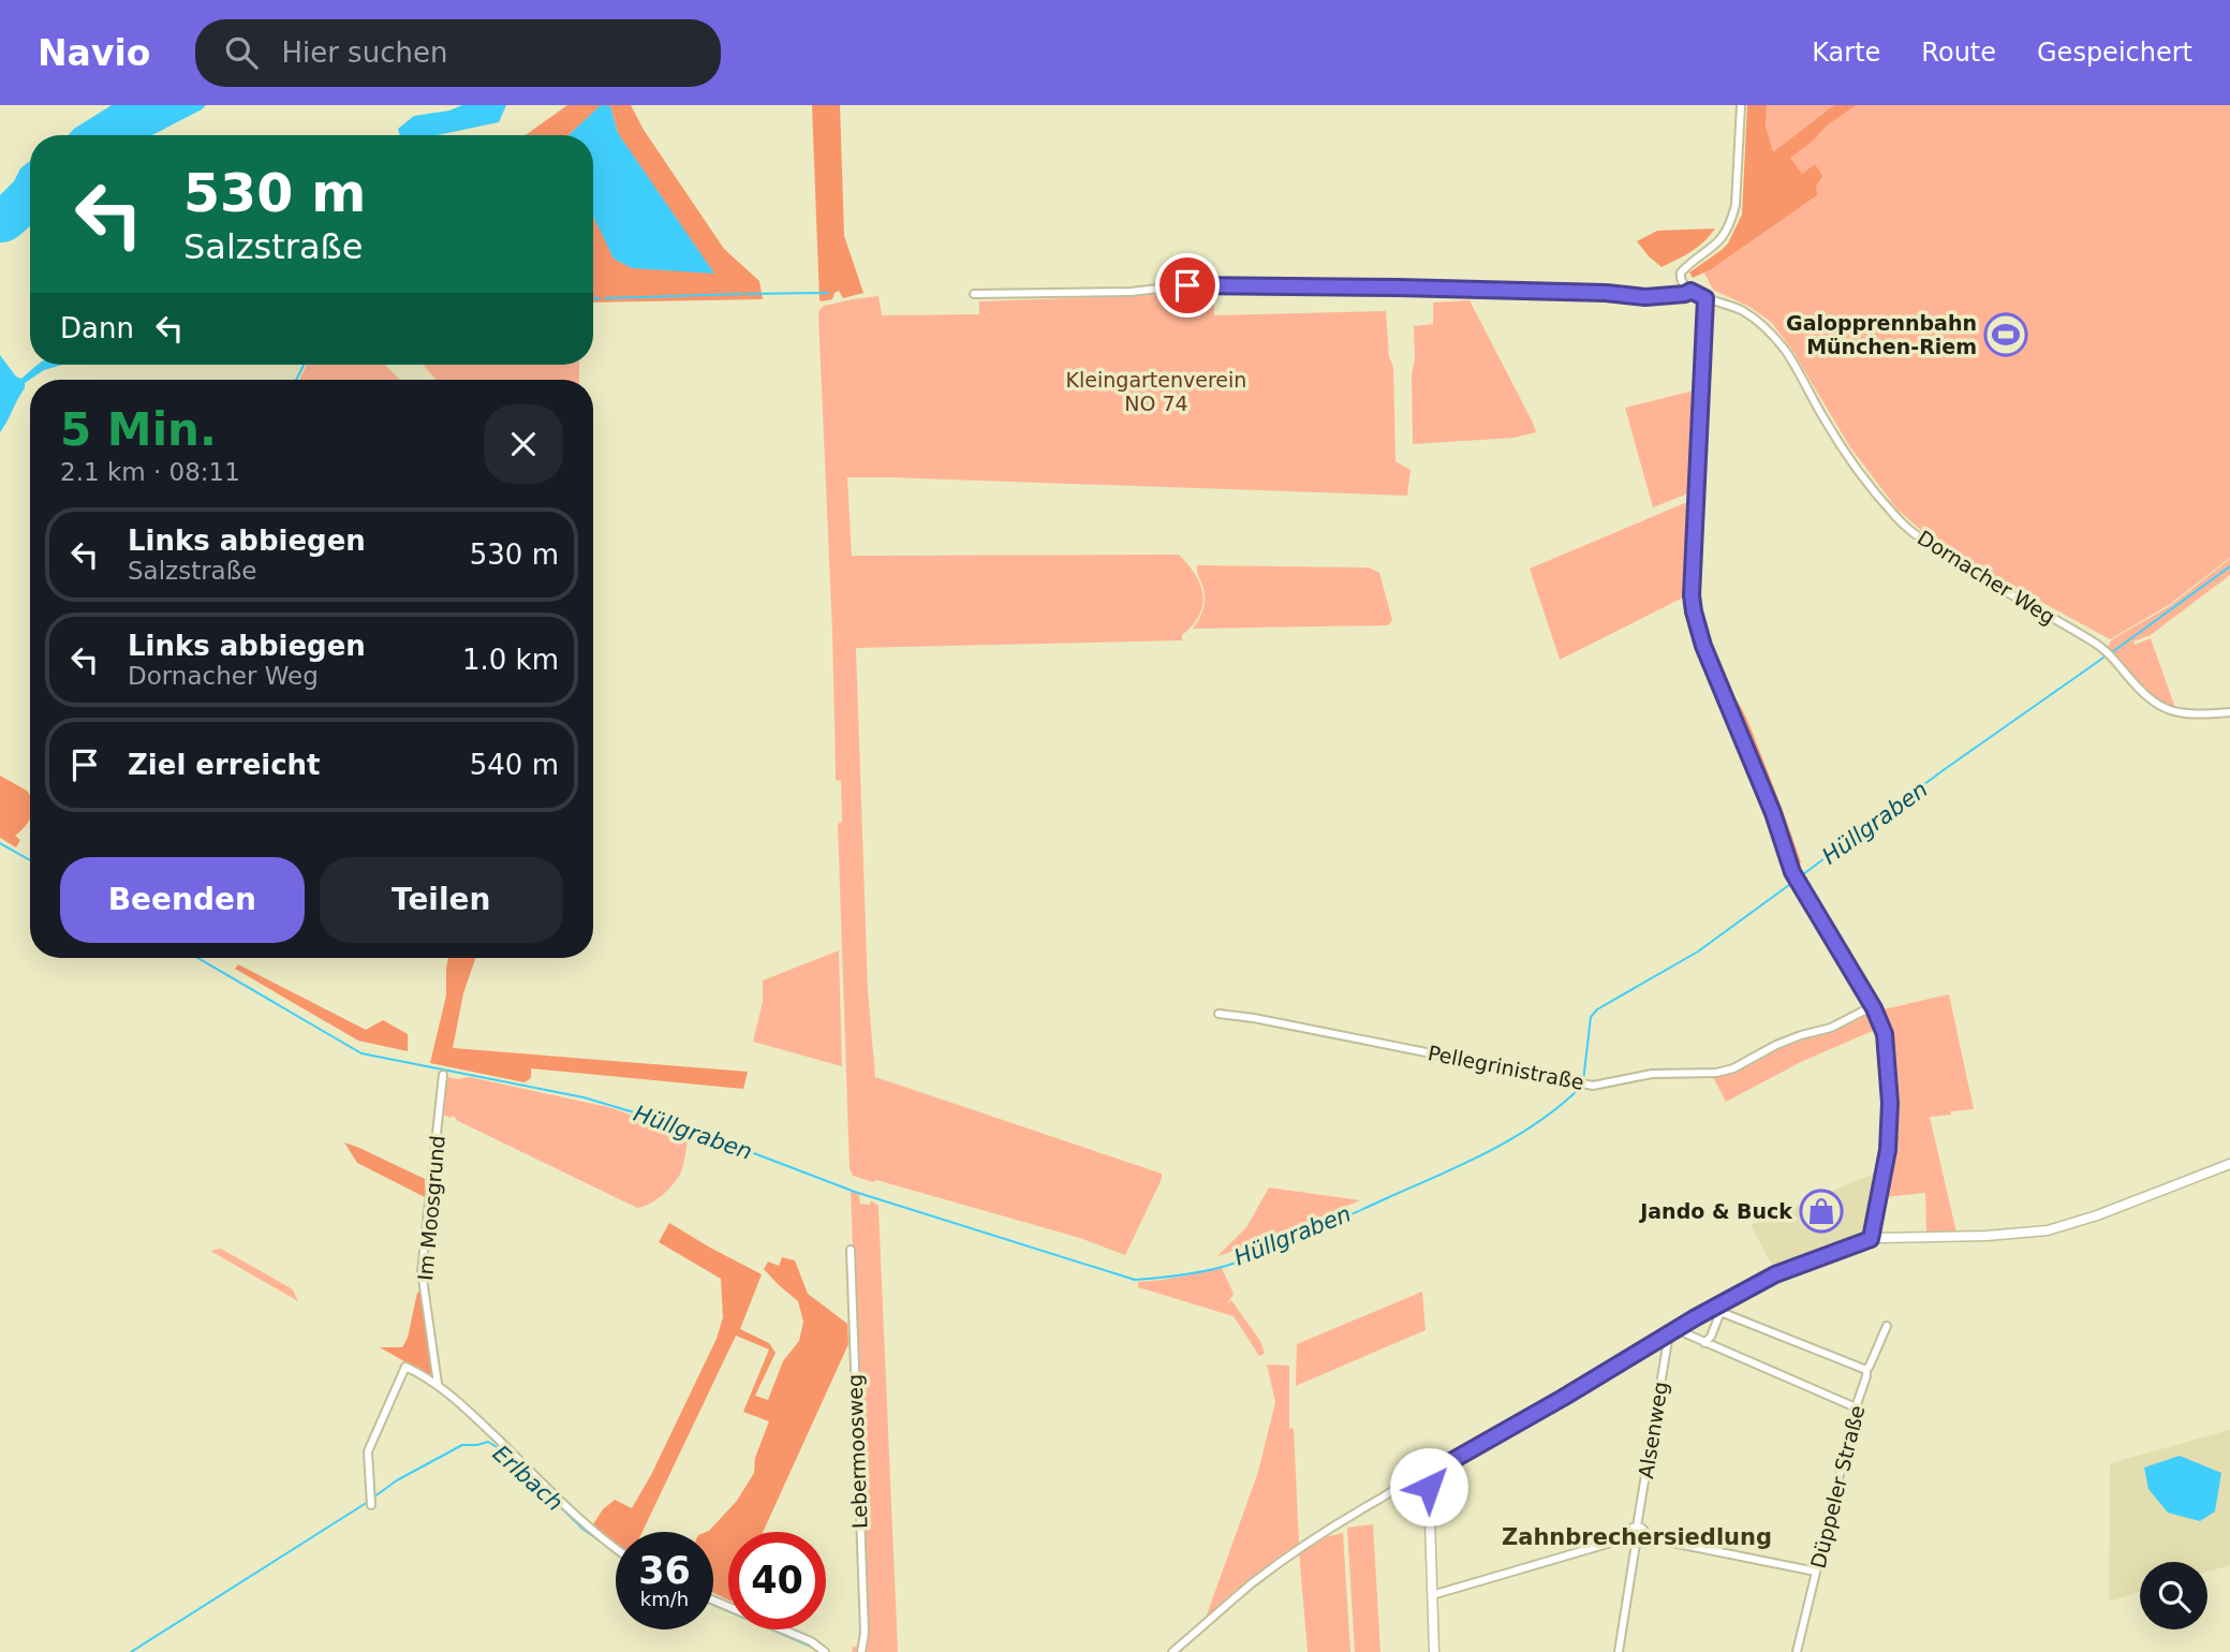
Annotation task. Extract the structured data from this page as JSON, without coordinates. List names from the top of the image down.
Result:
{
  "streets": {
    "street": [
      "Dornacher Weg",
      "Pellegrinistraße",
      "Im Moosgrund",
      "Alsenweg",
      "Lebermoosweg",
      "Düppeler Straße"
    ]
  },
  "districts": ["Zahnbrechersiedlung"],
  "water": ["Hüllgraben", "Erlbach"],
  "parks": ["Kleingartenverein NO 74"],
  "places": {
    "sports": ["Galopprennbahn München-Riem"],
    "shop": ["Jando & Buck"]
  },
  "page": {
    "header": "Navio",
    "search": "Hier suchen",
    "nav": ["Karte", "Route", "Gespeichert"],
    "turn": ["530 m", "Salzstraße"],
    "then": "Dann",
    "heading": ["5 Min.", "2.1 km · 08:11"],
    "list": [
      {
        "name": "Links abbiegen",
        "note": "Salzstraße",
        "value": "530 m"
      },
      {
        "name": "Links abbiegen",
        "note": "Dornacher Weg",
        "value": "1.0 km"
      },
      {
        "name": "Ziel erreicht",
        "value": "540 m"
      }
    ],
    "buttons": ["Beenden", "Teilen"],
    "speed": "36 km/h",
    "limit": "40"
  }
}
